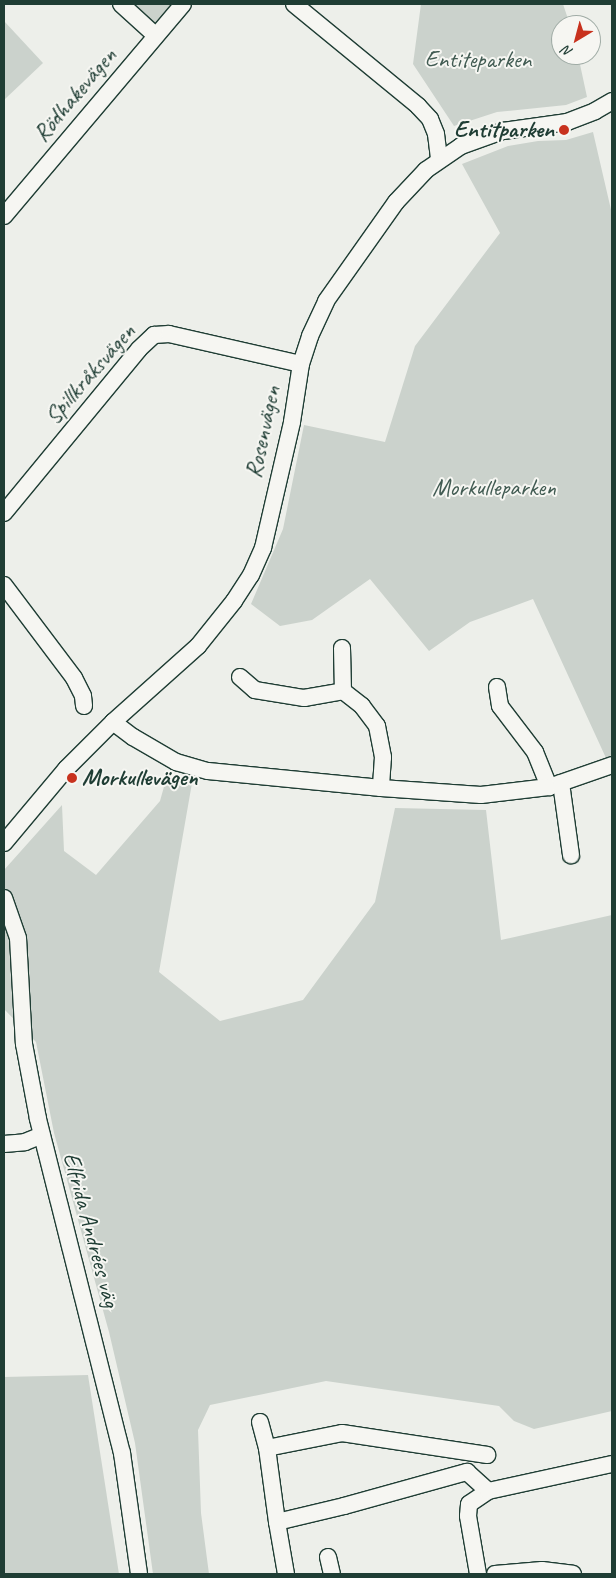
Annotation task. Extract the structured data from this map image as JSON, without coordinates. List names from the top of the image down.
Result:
{
  "streets": {
    "street": [
      "Rödhakevägen",
      "Spillkråksvägen",
      "Rosenvägen",
      "Elfrida Andrées väg"
    ]
  },
  "crossings": [
    ["Spillkråksvägen", "Rosenvägen"]
  ],
  "parks": ["Entiteparken", "Morkulleparken"],
  "places": ["Entitparken", "Morkullevägen"],
  "north": "bottom left"
}
